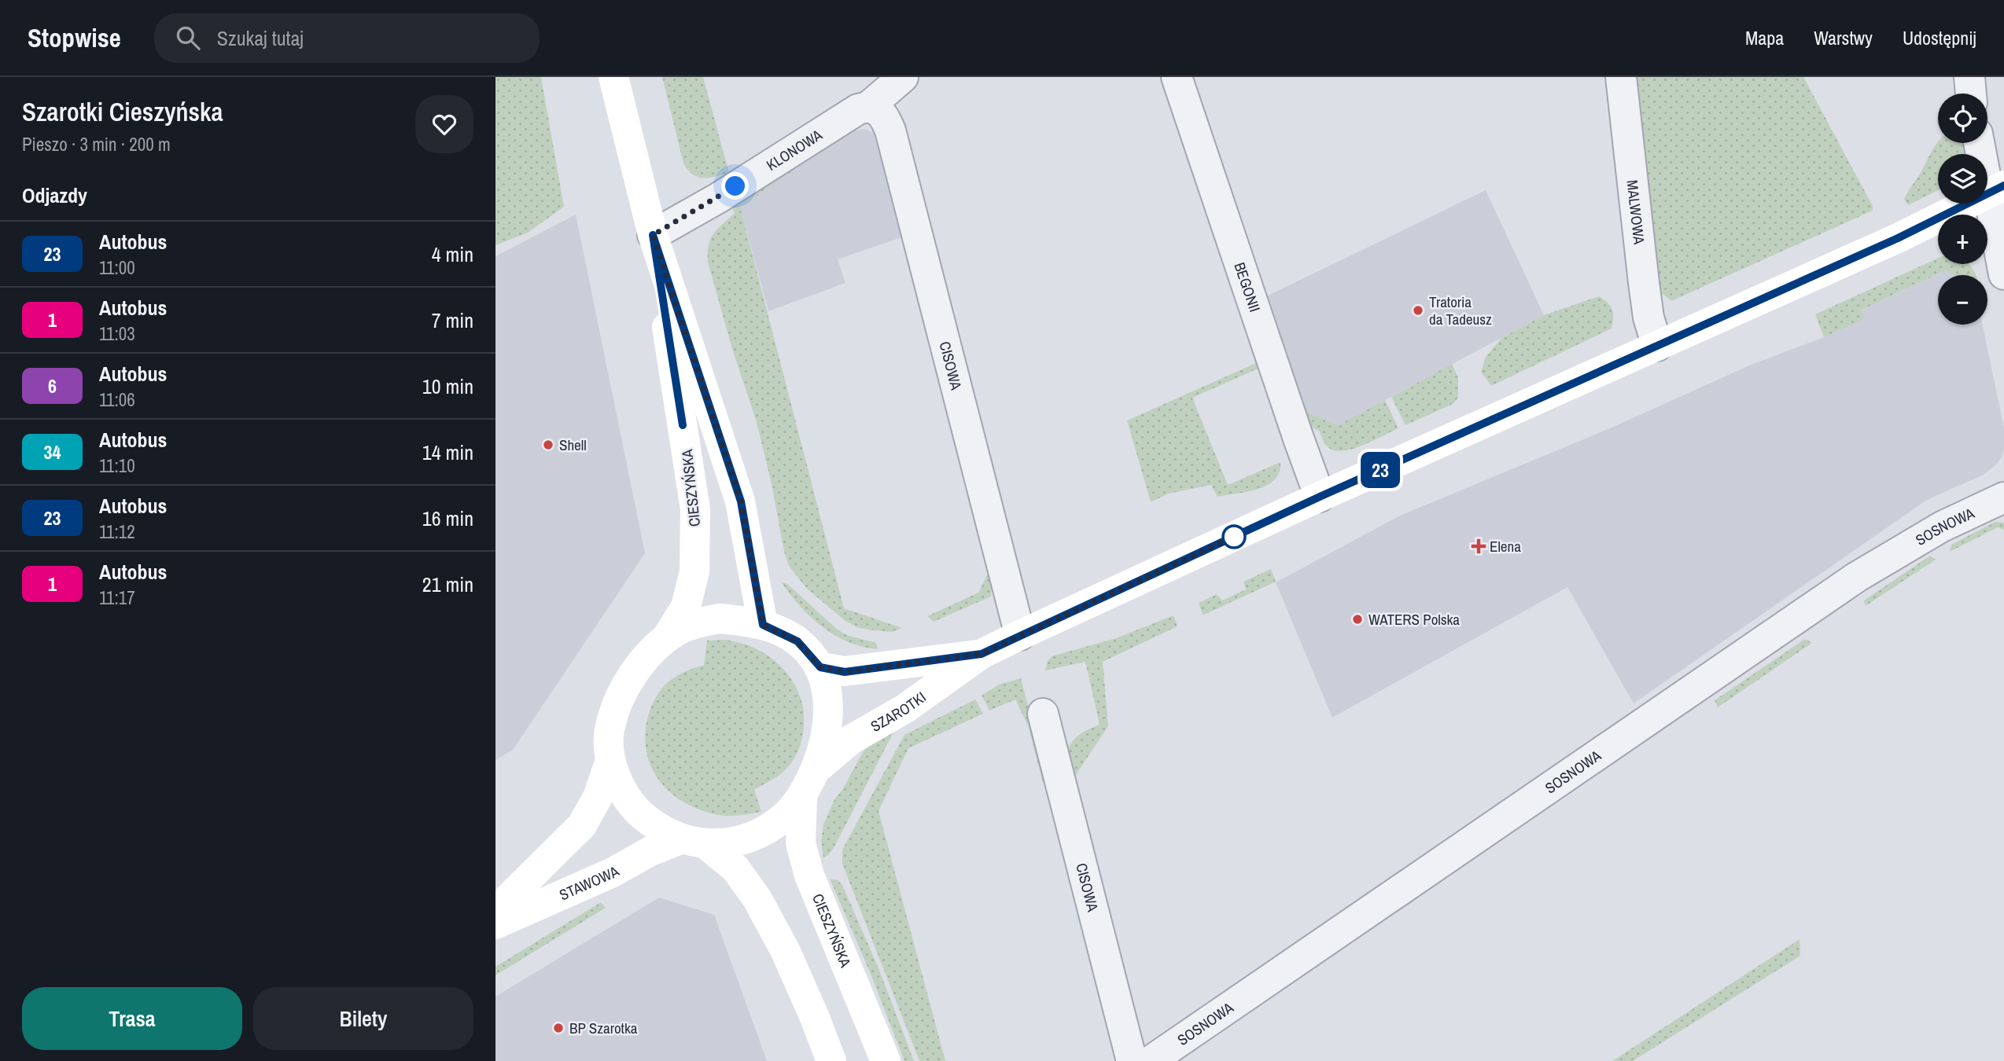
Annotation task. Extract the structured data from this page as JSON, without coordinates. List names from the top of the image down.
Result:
{
  "streets": {
    "main road": ["CIESZYŃSKA", "SZAROTKI", "STAWOWA"],
    "street": [
      "KLONOWA",
      "MALWOWA",
      "BEGONII",
      "CISOWA",
      "SOSNOWA"
    ]
  },
  "crossings": [
    ["KLONOWA", "CISOWA"],
    ["KLONOWA", "CIESZYŃSKA"],
    ["MALWOWA", "SZAROTKI"],
    ["BEGONII", "SZAROTKI"],
    ["CISOWA", "SZAROTKI"],
    ["CIESZYŃSKA", "SZAROTKI"],
    ["CIESZYŃSKA", "STAWOWA"],
    ["SZAROTKI", "STAWOWA"]
  ],
  "places": {
    "other": [
      "Tratoria da Tadeusz",
      "Shell",
      "WATERS Polska",
      "BP Szarotka"
    ],
    "health": ["Elena"]
  },
  "lines": ["bus line 23"],
  "page": {
    "header": "Stopwise",
    "search": "Szukaj tutaj",
    "nav": ["Mapa", "Warstwy", "Udostępnij"],
    "heading": [
      ["Szarotki Cieszyńska", "Pieszo · 3 min · 200 m"],
      "Odjazdy"
    ],
    "on_map": "23",
    "map_buttons": ["+", "−"],
    "list": [
      {
        "mark": "23",
        "name": "Autobus",
        "note": "11:00",
        "value": "4 min"
      },
      {
        "mark": "1",
        "name": "Autobus",
        "note": "11:03",
        "value": "7 min"
      },
      {
        "mark": "6",
        "name": "Autobus",
        "note": "11:06",
        "value": "10 min"
      },
      {
        "mark": "34",
        "name": "Autobus",
        "note": "11:10",
        "value": "14 min"
      },
      {
        "mark": "23",
        "name": "Autobus",
        "note": "11:12",
        "value": "16 min"
      },
      {
        "mark": "1",
        "name": "Autobus",
        "note": "11:17",
        "value": "21 min"
      }
    ],
    "buttons": ["Trasa", "Bilety"]
  }
}
